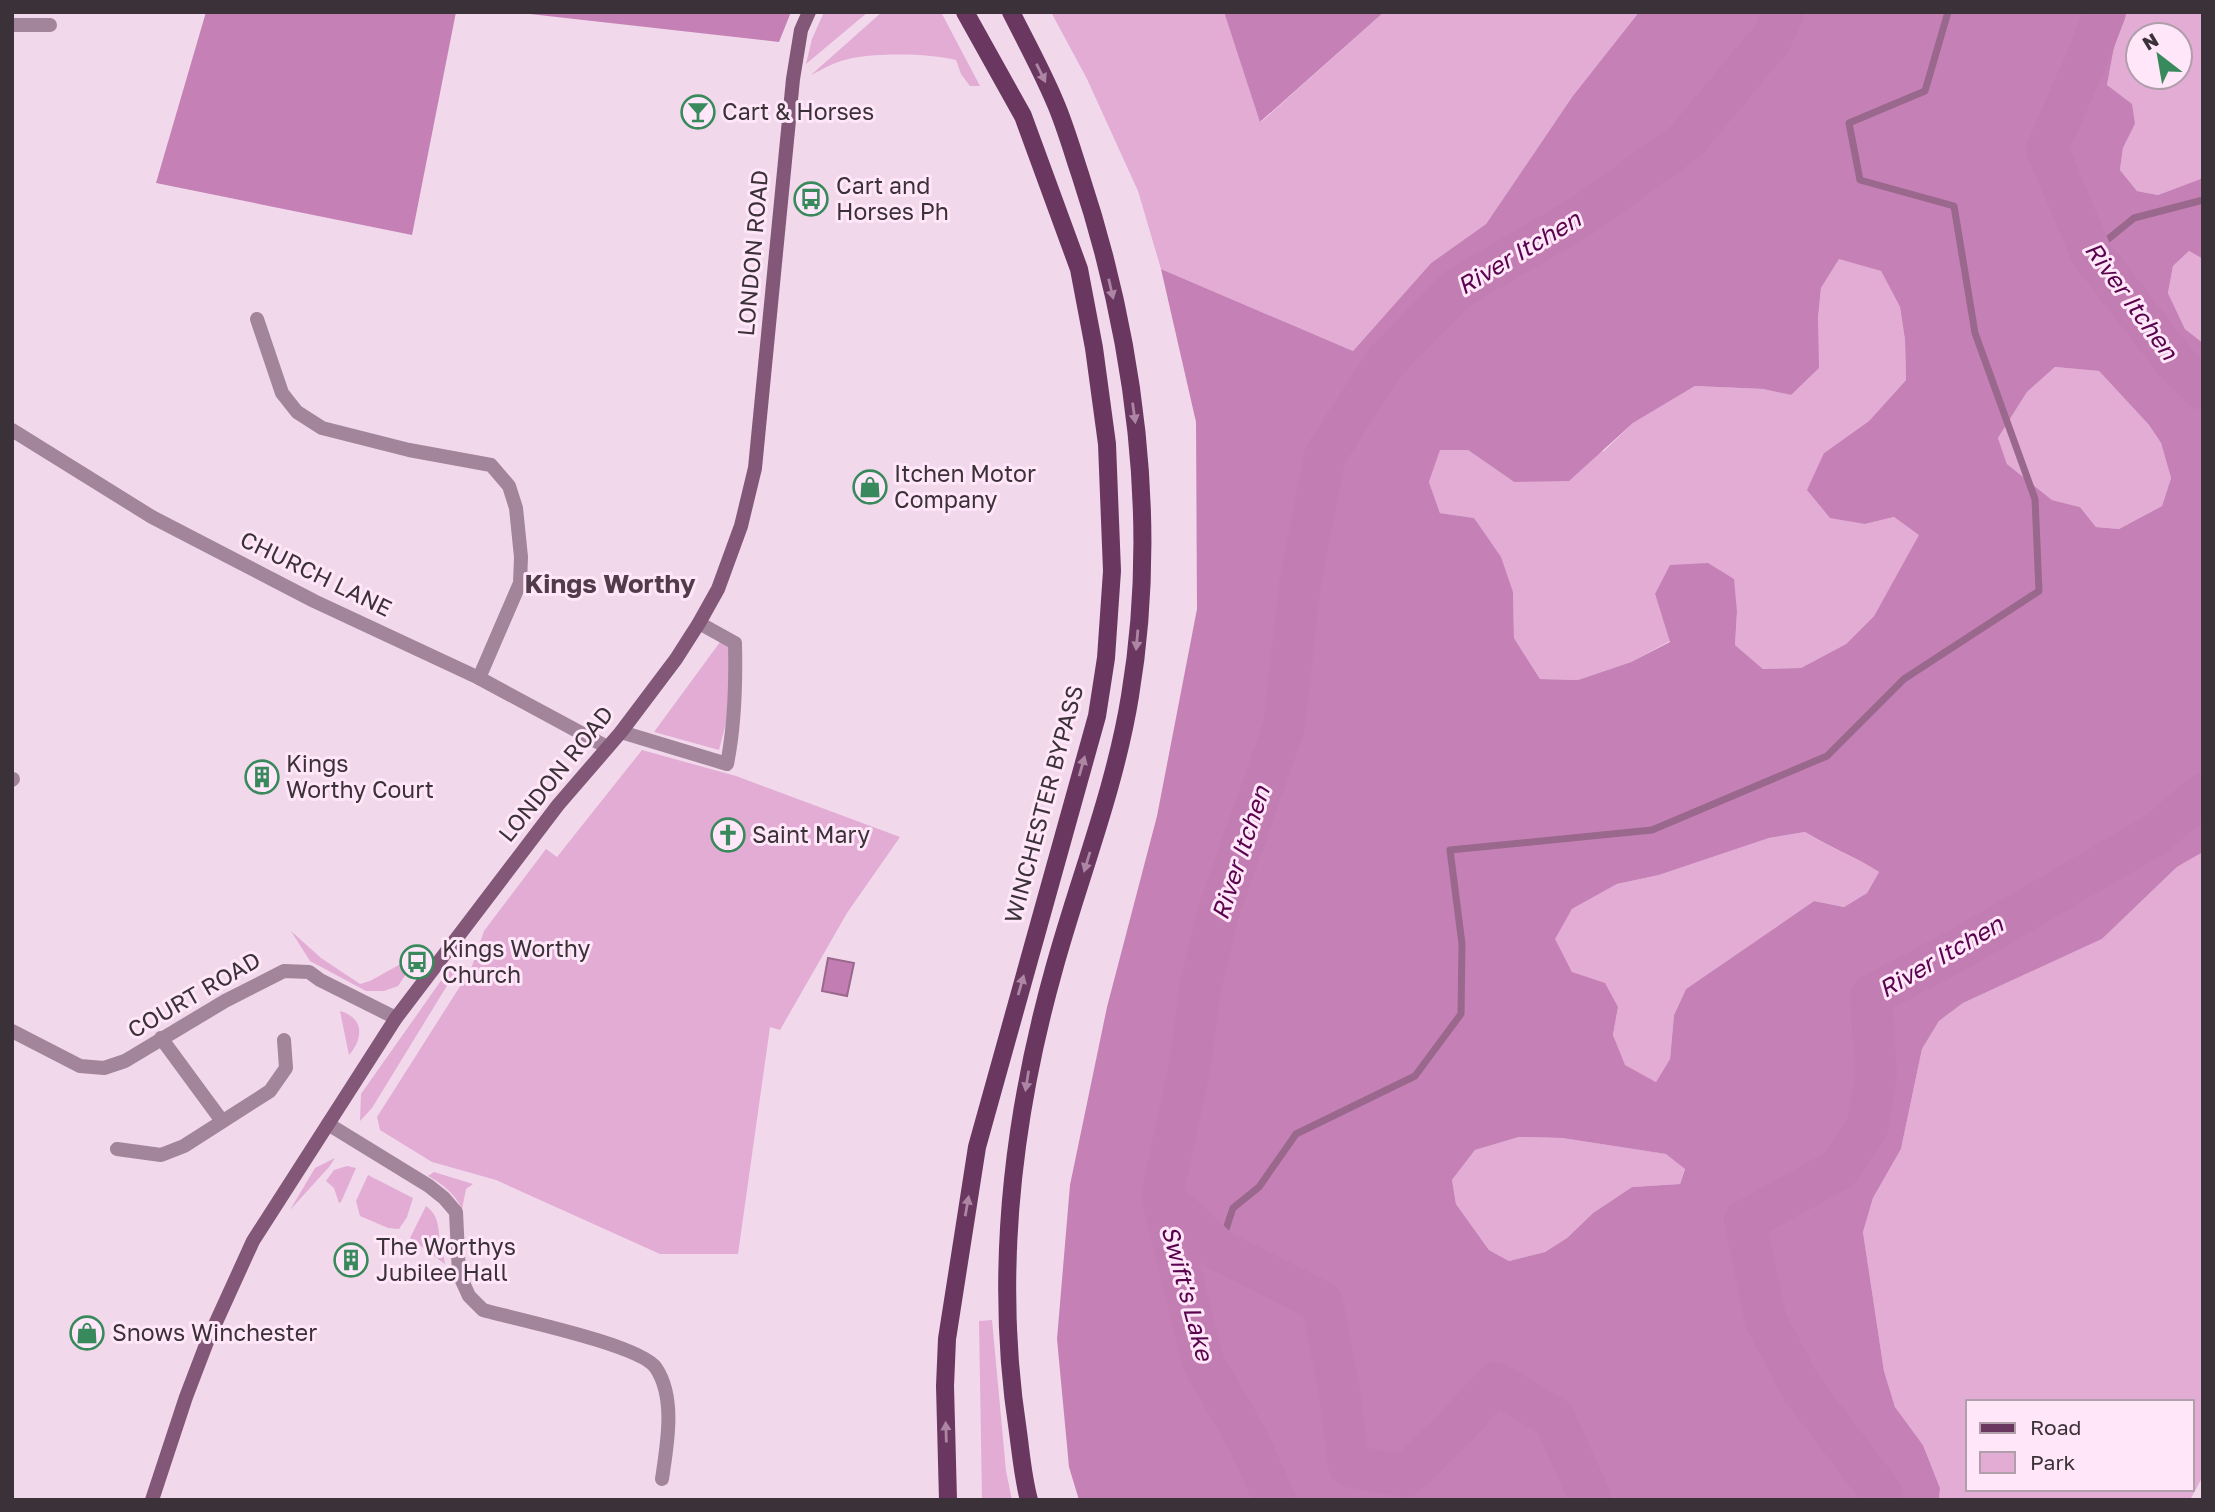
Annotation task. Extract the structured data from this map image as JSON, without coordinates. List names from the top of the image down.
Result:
{
  "streets": {
    "main road": ["LONDON ROAD", "WINCHESTER BYPASS"],
    "street": ["CHURCH LANE", "COURT ROAD"]
  },
  "crossings": [
    ["LONDON ROAD", "CHURCH LANE"],
    ["LONDON ROAD", "COURT ROAD"]
  ],
  "districts": ["Kings Worthy"],
  "water": ["River Itchen", "Swift's Lake"],
  "places": {
    "bar": ["Cart & Horses"],
    "bus stop": ["Cart and Horses Ph", "Kings Worthy Church"],
    "shop": ["Itchen Motor Company", "Snows Winchester"],
    "building": ["Kings Worthy Court", "The Worthys Jubilee Hall"],
    "church": ["Saint Mary"]
  },
  "legend": ["Road", "Park"],
  "north": "top left"
}
